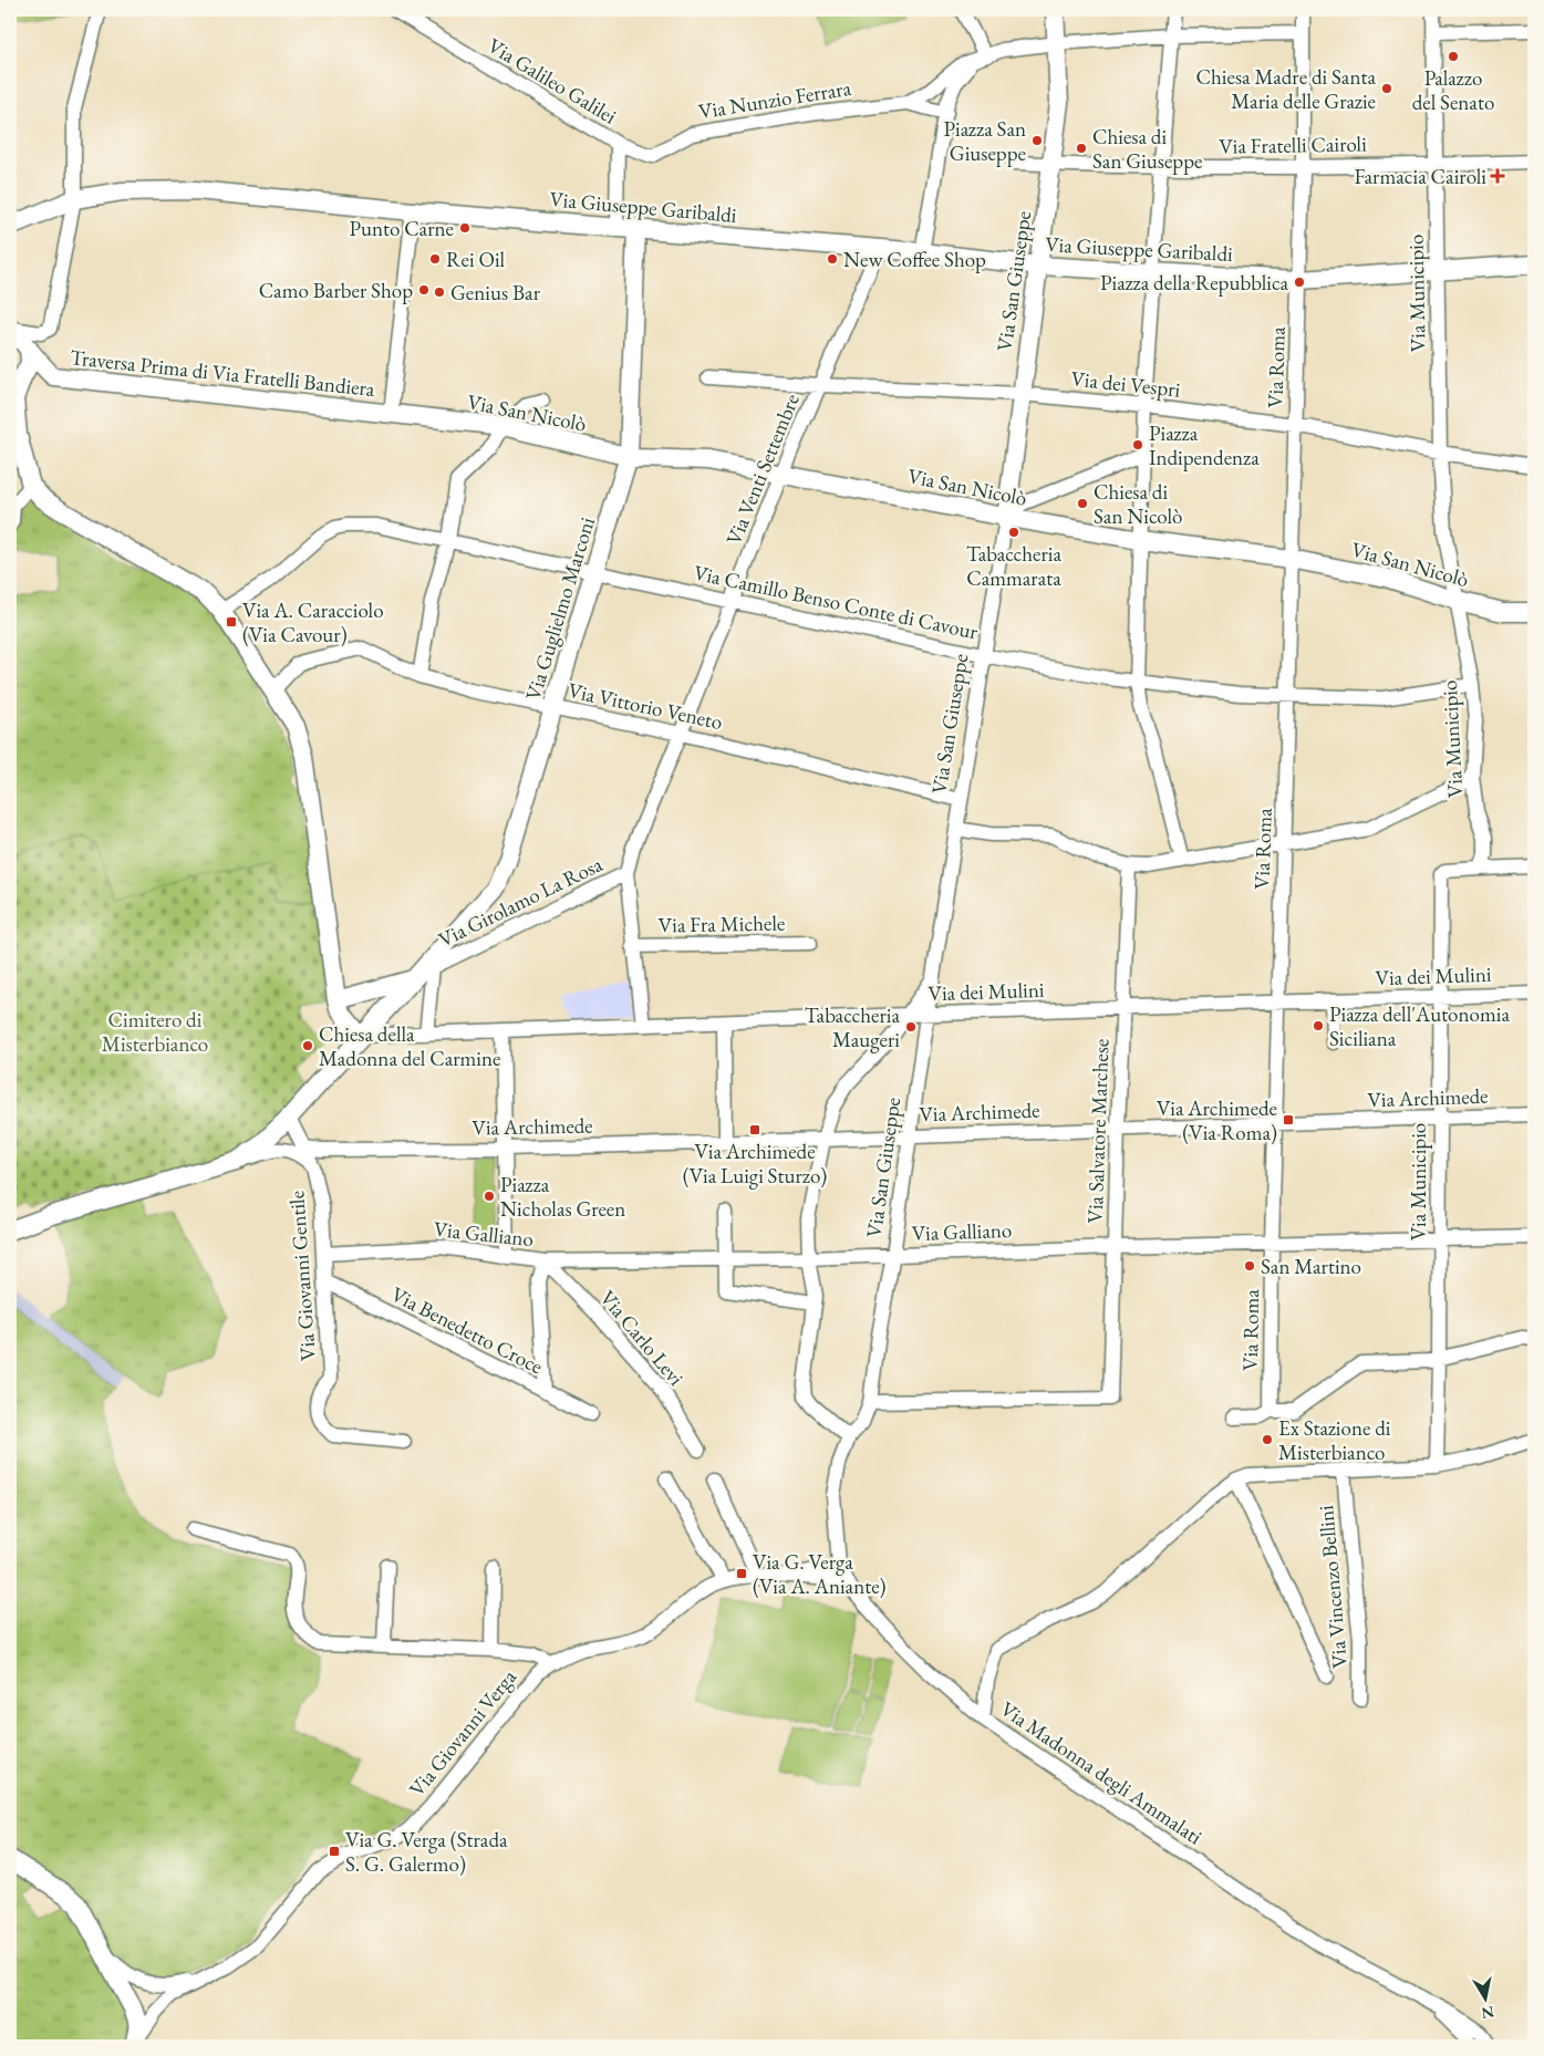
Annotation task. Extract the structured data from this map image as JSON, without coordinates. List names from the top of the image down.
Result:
{
  "streets": {
    "main road": [
      "Via Giuseppe Garibaldi",
      "Via San Giuseppe",
      "Traversa Prima di Via Fratelli Bandiera",
      "Via San Nicolò",
      "Via Guglielmo Marconi"
    ],
    "street": [
      "Via Galileo Galilei",
      "Via Nunzio Ferrara",
      "Via Fratelli Cairoli",
      "Via Municipio",
      "Via Roma",
      "Via dei Vespri",
      "Via Venti Settembre",
      "Via Camillo Benso Conte di Cavour",
      "Via Vittorio Veneto",
      "Via Girolamo La Rosa",
      "Via Fra Michele",
      "Via dei Mulini",
      "Via Archimede",
      "Via Salvatore Marchese",
      "Via Galliano",
      "Via Giovanni Gentile",
      "Via Benedetto Croce",
      "Via Carlo Levi",
      "Via Vincenzo Bellini",
      "Via Giovanni Verga",
      "Via Madonna degli Ammalati"
    ]
  },
  "crossings": [
    ["Via Galileo Galilei", "Via Nunzio Ferrara"],
    ["Via Galileo Galilei", "Via Giuseppe Garibaldi"],
    ["Via Fratelli Cairoli", "Via San Giuseppe"],
    ["Via Fratelli Cairoli", "Via Municipio"],
    ["Via Fratelli Cairoli", "Via Roma"],
    ["Via Giuseppe Garibaldi", "Via San Giuseppe"],
    ["Via Giuseppe Garibaldi", "Via Roma"],
    ["Via Giuseppe Garibaldi", "Via Venti Settembre"],
    ["Via Giuseppe Garibaldi", "Via Guglielmo Marconi"],
    ["Via San Giuseppe", "Via dei Vespri"],
    ["Via San Giuseppe", "Via San Nicolò"],
    ["Via San Giuseppe", "Via Camillo Benso Conte di Cavour"],
    ["Via San Giuseppe", "Via Vittorio Veneto"],
    ["Via San Giuseppe", "Via dei Mulini"],
    ["Via San Giuseppe", "Via Archimede"],
    ["Via San Giuseppe", "Via Salvatore Marchese"],
    ["Via San Giuseppe", "Via Galliano"],
    ["Via Municipio", "Via dei Vespri"],
    ["Via Municipio", "Via San Nicolò"],
    ["Via Municipio", "Via Camillo Benso Conte di Cavour"],
    ["Via Municipio", "Via dei Mulini"],
    ["Via Municipio", "Via Archimede"],
    ["Via Municipio", "Via Galliano"],
    ["Via Municipio", "Via Madonna degli Ammalati"],
    ["Via Roma", "Via dei Vespri"],
    ["Via Roma", "Via San Nicolò"],
    ["Via Roma", "Via Camillo Benso Conte di Cavour"],
    ["Via Roma", "Via dei Mulini"],
    ["Via Roma", "Via Archimede"],
    ["Via Roma", "Via Galliano"],
    ["Traversa Prima di Via Fratelli Bandiera", "Via San Nicolò"],
    ["Via dei Vespri", "Via Venti Settembre"],
    ["Via San Nicolò", "Via Venti Settembre"],
    ["Via San Nicolò", "Via Guglielmo Marconi"],
    ["Via Venti Settembre", "Via Camillo Benso Conte di Cavour"],
    ["Via Venti Settembre", "Via Vittorio Veneto"],
    ["Via Venti Settembre", "Via Girolamo La Rosa"],
    ["Via Venti Settembre", "Via Fra Michele"],
    ["Via Venti Settembre", "Via dei Mulini"],
    ["Via Camillo Benso Conte di Cavour", "Via Guglielmo Marconi"],
    ["Via Guglielmo Marconi", "Via Vittorio Veneto"],
    ["Via Guglielmo Marconi", "Via Girolamo La Rosa"],
    ["Via Guglielmo Marconi", "Via dei Mulini"],
    ["Via Guglielmo Marconi", "Via Archimede"],
    ["Via dei Mulini", "Via Salvatore Marchese"],
    ["Via Archimede", "Via Salvatore Marchese"],
    ["Via Salvatore Marchese", "Via Galliano"],
    ["Via Galliano", "Via Giovanni Gentile"],
    ["Via Galliano", "Via Carlo Levi"],
    ["Via Giovanni Gentile", "Via Benedetto Croce"],
    ["Via Vincenzo Bellini", "Via Madonna degli Ammalati"]
  ],
  "parks": ["Cimitero di Misterbianco"],
  "places": {
    "other": [
      "Palazzo del Senato",
      "Chiesa Madre di Santa Maria delle Grazie",
      "Piazza San Giuseppe",
      "Chiesa di San Giuseppe",
      "Punto Carne",
      "Rei Oil",
      "New Coffee Shop",
      "Piazza della Repubblica",
      "Camo Barber Shop",
      "Genius Bar",
      "Piazza Indipendenza",
      "Chiesa di San Nicolò",
      "Tabaccheria Cammarata",
      "Piazza dell'Autonomia Siciliana",
      "Tabaccheria Maugeri",
      "Chiesa della Madonna del Carmine",
      "Piazza Nicholas Green",
      "San Martino",
      "Ex Stazione di Misterbianco"
    ],
    "health": ["Farmacia Cairoli"],
    "transit": [
      "Via A. Caracciolo (Via Cavour)",
      "Via Archimede (Via Roma)",
      "Via Archimede (Via Luigi Sturzo)",
      "Via G. Verga (Via A. Aniante)",
      "Via G. Verga (Strada S. G. Galermo)"
    ]
  },
  "north": "bottom"
}
